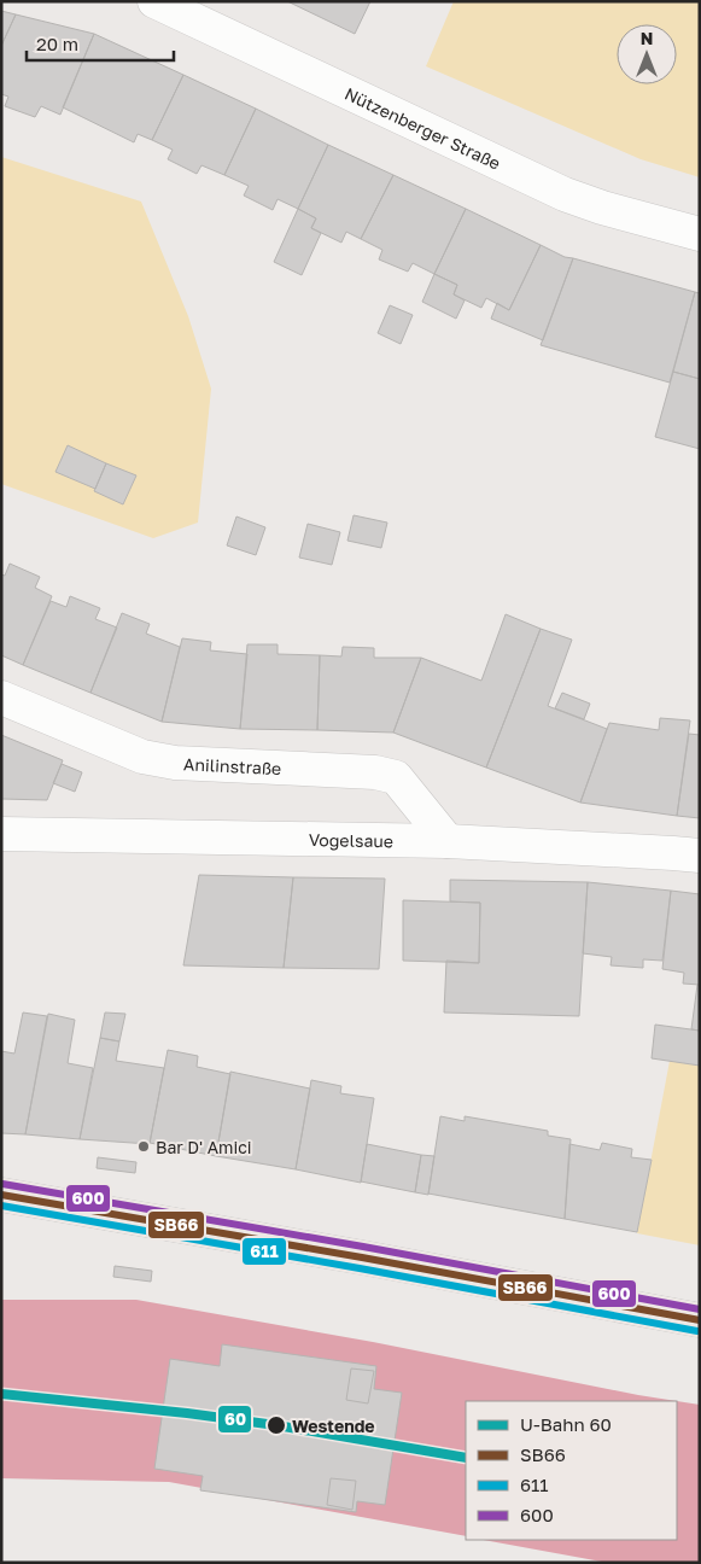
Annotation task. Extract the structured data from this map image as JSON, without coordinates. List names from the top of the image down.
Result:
{
  "streets": {
    "street": ["Nützenberger Straße", "Anilinstraße", "Vogelsaue"]
  },
  "crossings": [
    ["Anilinstraße", "Vogelsaue"]
  ],
  "places": ["Bar D' Amici", "Westende"],
  "lines": [
    "transit line 600",
    "transit line SB66",
    "transit line 611",
    "metro line 60"
  ],
  "legend": [
    "U-Bahn 60",
    "SB66",
    "611",
    "600"
  ],
  "scale_bar": "20 m",
  "north": "top"
}
